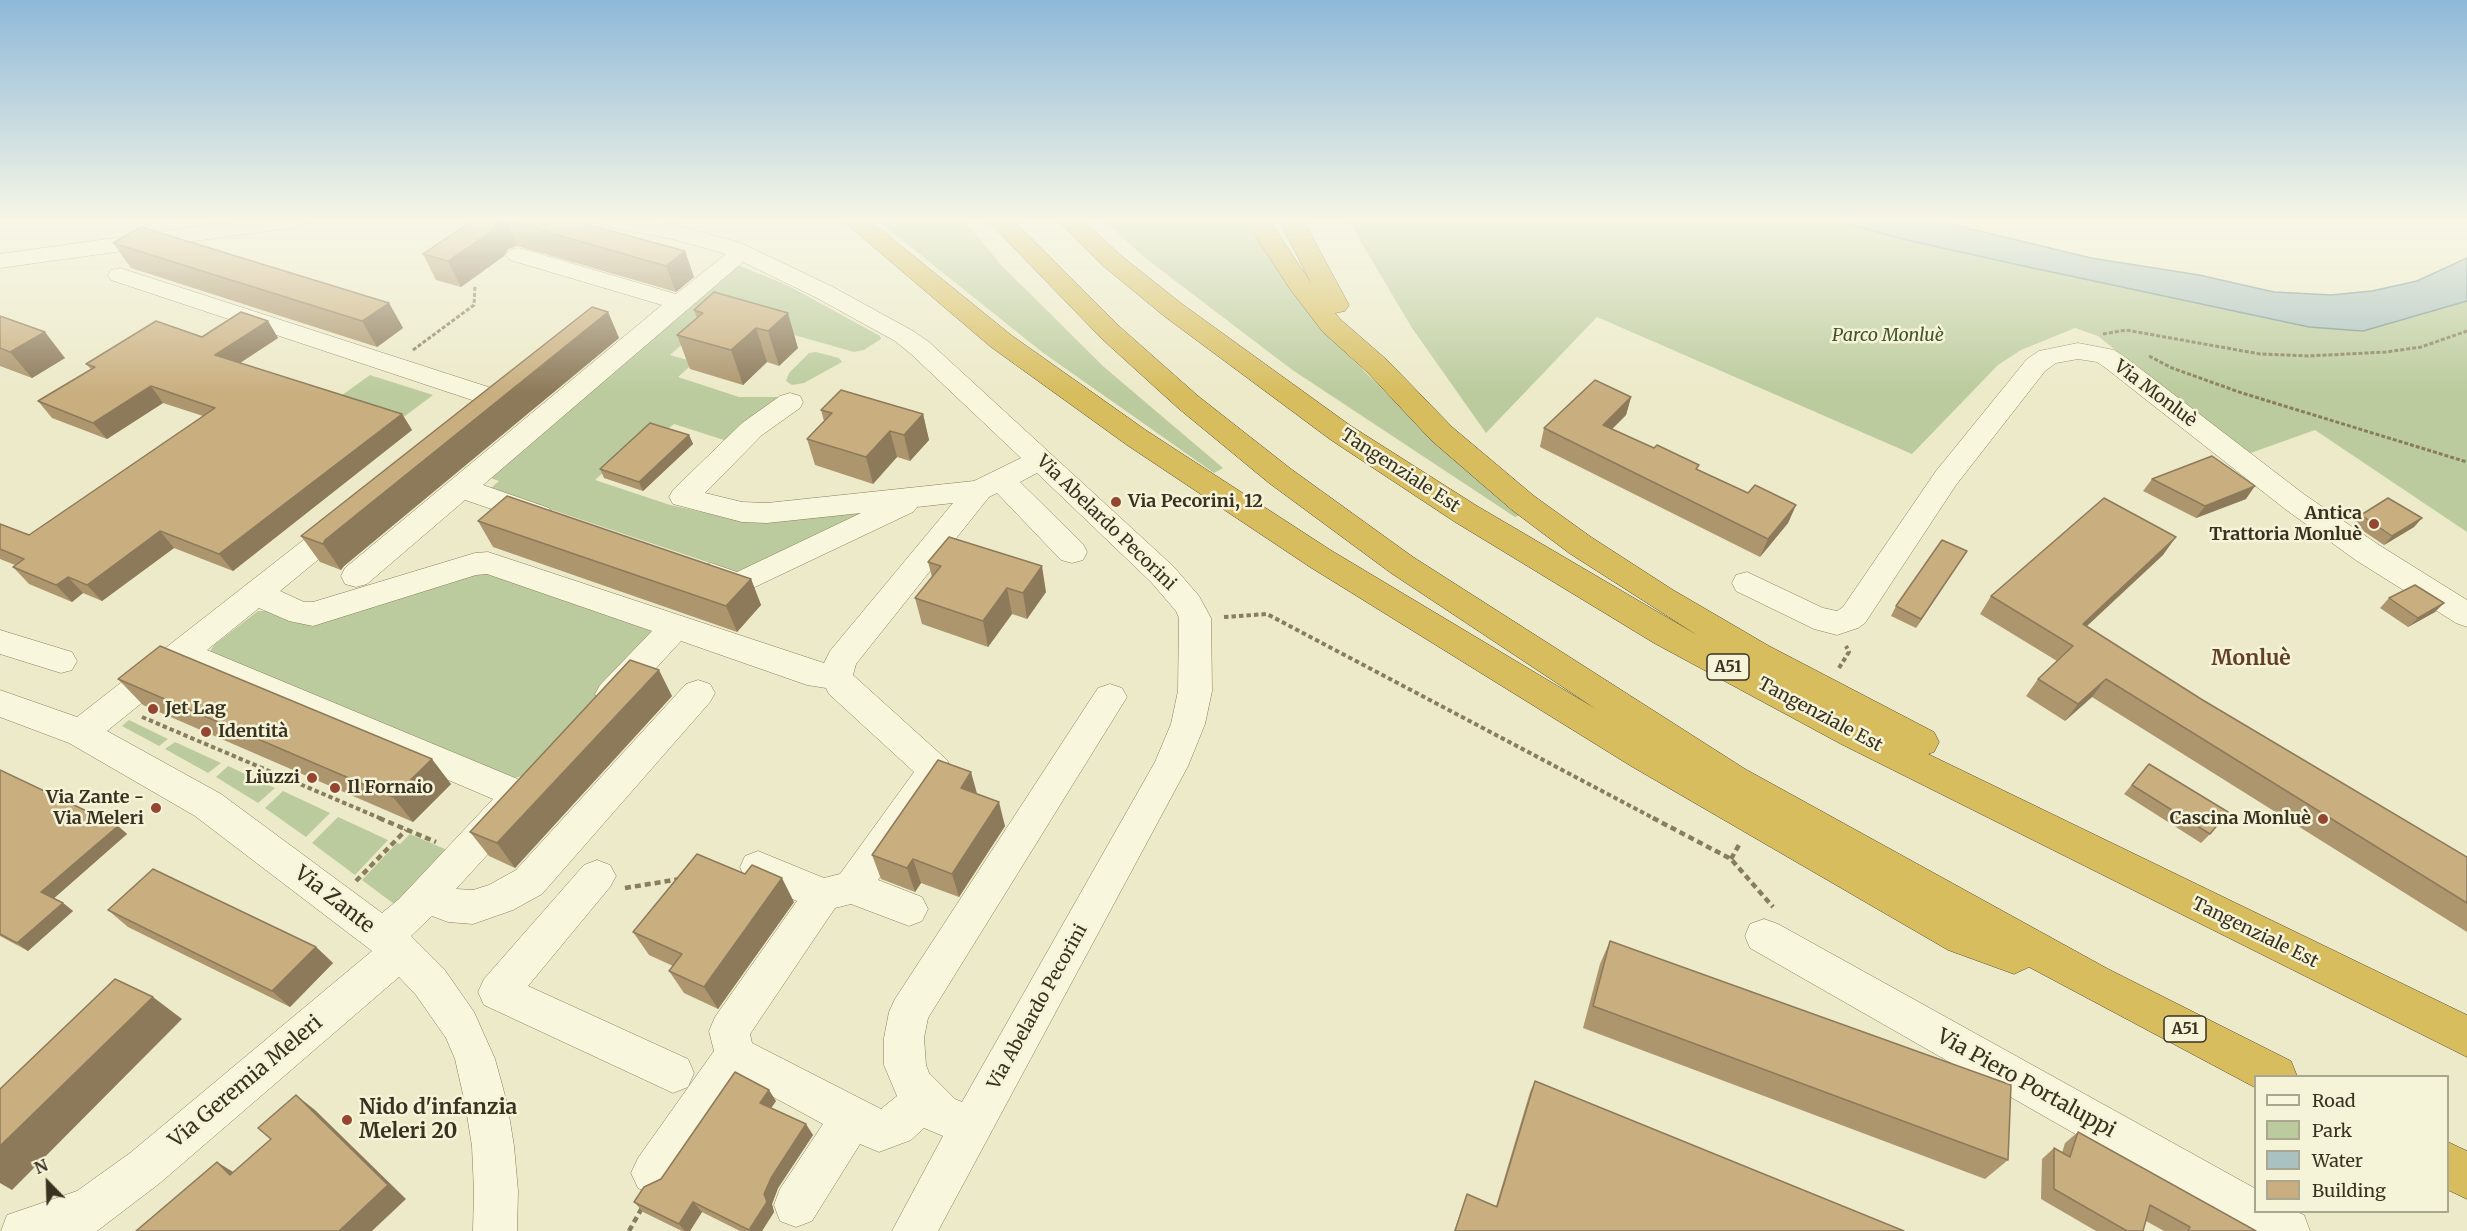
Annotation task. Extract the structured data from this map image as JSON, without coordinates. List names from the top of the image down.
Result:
{
  "streets": {
    "highway": ["Tangenziale Est", "A51"],
    "street": [
      "Via Monluè",
      "Via Abelardo Pecorini",
      "Via Zante",
      "Via Geremia Meleri",
      "Via Piero Portaluppi"
    ]
  },
  "crossings": [
    ["Via Zante", "Via Geremia Meleri"]
  ],
  "districts": ["Monluè"],
  "parks": ["Parco Monluè"],
  "places": [
    "Via Pecorini, 12",
    "Antica Trattoria Monluè",
    "Jet Lag",
    "Identità",
    "Liuzzi",
    "Il Fornaio",
    "Via Zante - Via Meleri",
    "Cascina Monluè",
    "Nido d'infanzia Meleri 20"
  ],
  "legend": [
    "Road",
    "Park",
    "Water",
    "Building"
  ],
  "north": "top left"
}
